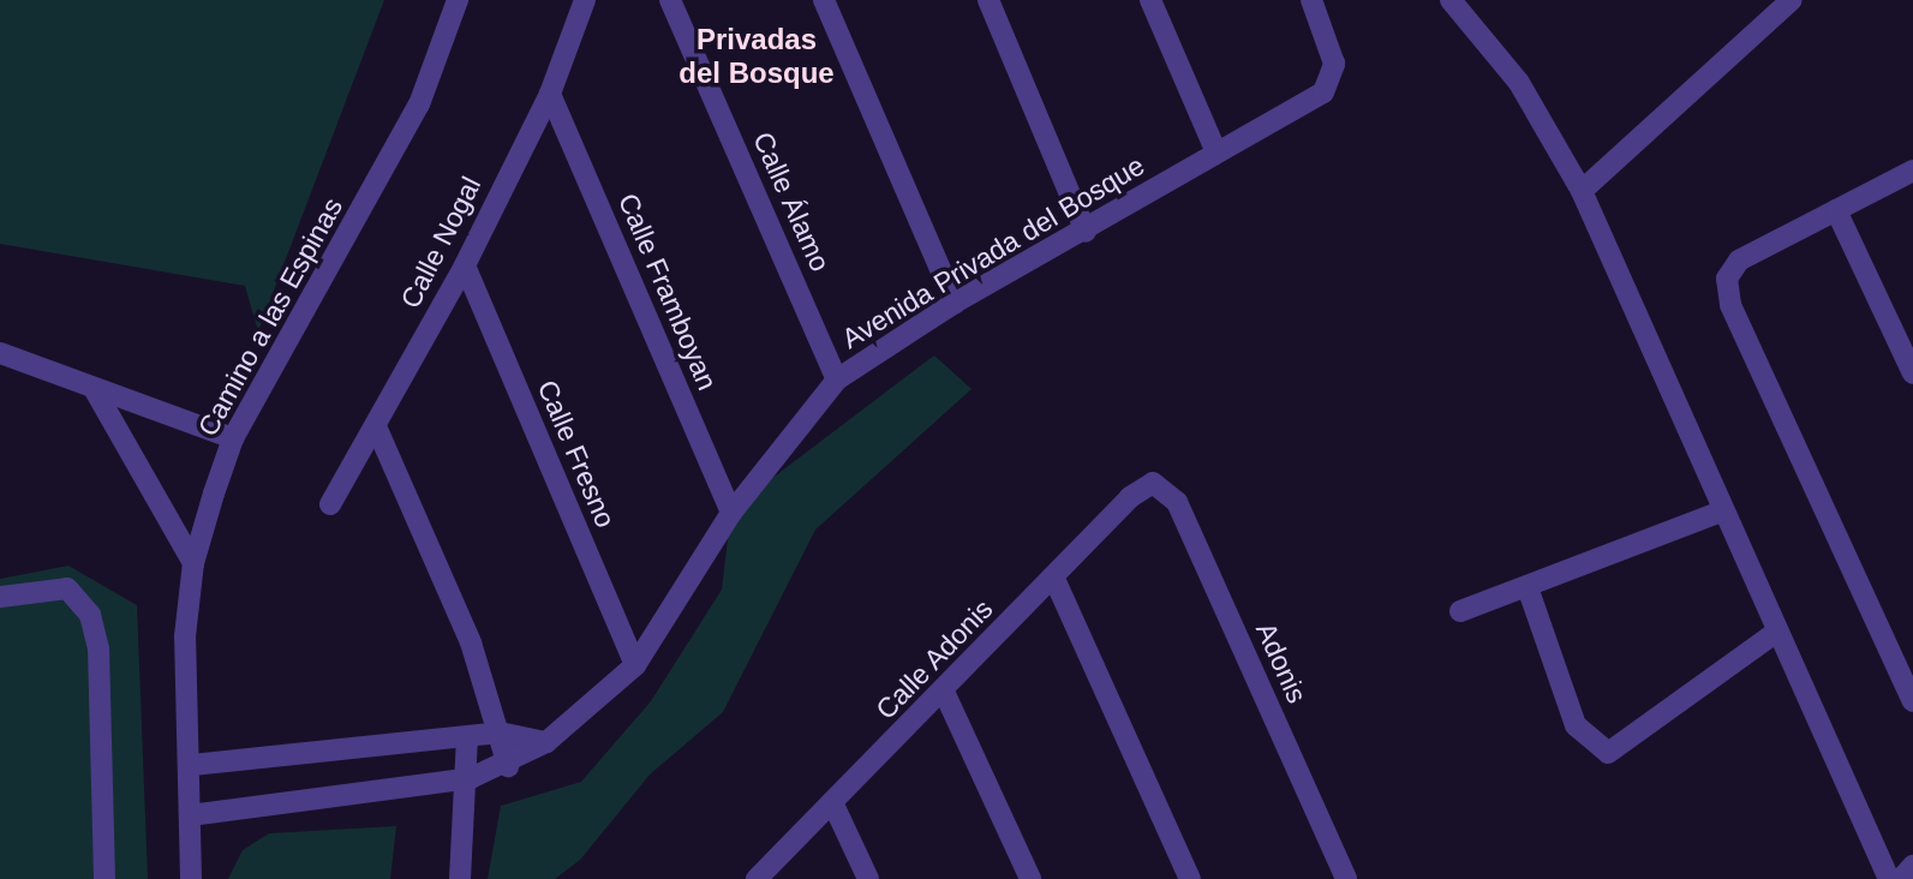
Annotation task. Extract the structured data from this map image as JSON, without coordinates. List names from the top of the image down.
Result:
{
  "streets": {
    "street": [
      "Calle Álamo",
      "Calle Nogal",
      "Avenida Privada del Bosque",
      "Calle Framboyan",
      "Camino a las Espinas",
      "Calle Fresno",
      "Calle Adonis",
      "Adonis"
    ]
  },
  "crossings": [
    ["Calle Álamo", "Avenida Privada del Bosque"],
    ["Calle Nogal", "Calle Framboyan"],
    ["Calle Nogal", "Calle Fresno"],
    ["Avenida Privada del Bosque", "Calle Framboyan"],
    ["Avenida Privada del Bosque", "Camino a las Espinas"],
    ["Avenida Privada del Bosque", "Calle Fresno"],
    ["Calle Adonis", "Adonis"]
  ],
  "districts": ["Privadas del Bosque"]
}
